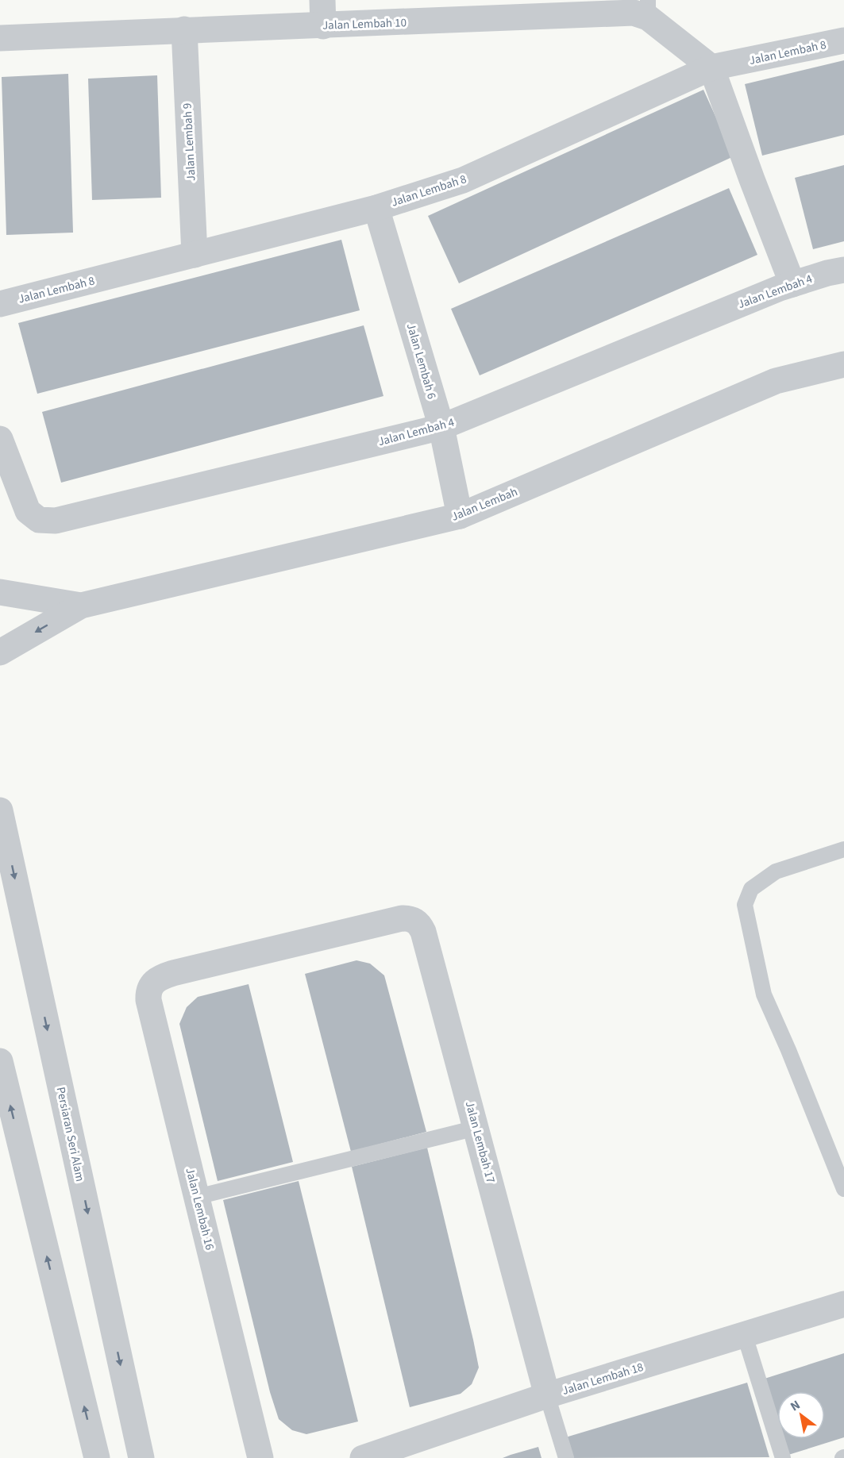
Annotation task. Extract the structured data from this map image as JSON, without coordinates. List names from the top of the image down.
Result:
{
  "streets": {
    "street": [
      "Jalan Lembah 10",
      "Jalan Lembah 8",
      "Jalan Lembah 9",
      "Jalan Lembah 4",
      "Jalan Lembah 6",
      "Jalan Lembah",
      "Persiaran Seri Alam",
      "Jalan Lembah 17",
      "Jalan Lembah 16",
      "Jalan Lembah 18"
    ]
  },
  "crossings": [
    ["Jalan Lembah 10", "Jalan Lembah 8"],
    ["Jalan Lembah 10", "Jalan Lembah 9"],
    ["Jalan Lembah 8", "Jalan Lembah 9"],
    ["Jalan Lembah 8", "Jalan Lembah 6"],
    ["Jalan Lembah 4", "Jalan Lembah 6"],
    ["Jalan Lembah 6", "Jalan Lembah"],
    ["Jalan Lembah 17", "Jalan Lembah 16"],
    ["Jalan Lembah 17", "Jalan Lembah 18"]
  ],
  "north": "top left"
}
